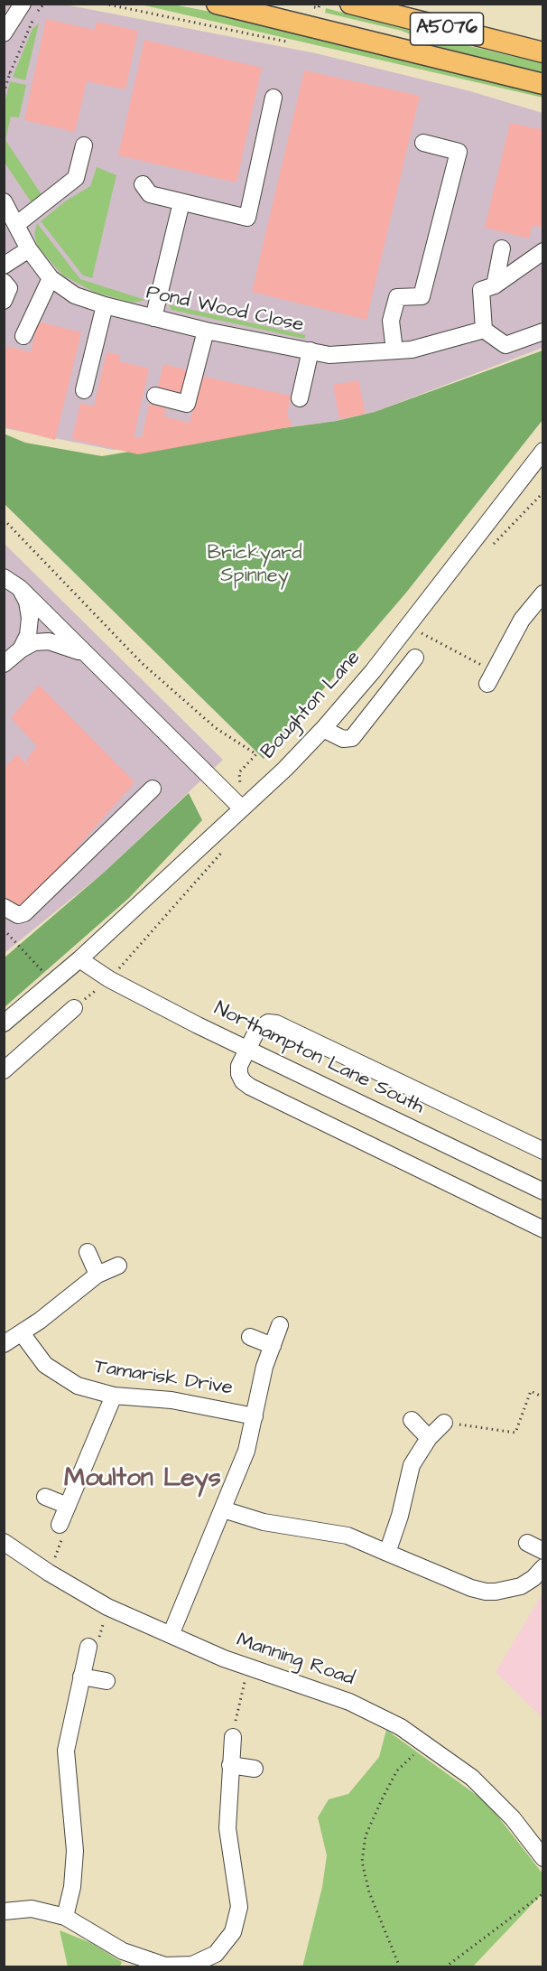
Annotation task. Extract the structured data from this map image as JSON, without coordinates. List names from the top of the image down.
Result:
{
  "streets": {
    "main road": ["A5076"],
    "street": [
      "Pond Wood Close",
      "Boughton Lane",
      "Northampton Lane South",
      "Tamarisk Drive",
      "Manning Road"
    ]
  },
  "crossings": [
    ["Boughton Lane", "Northampton Lane South"]
  ],
  "districts": ["Moulton Leys"],
  "parks": ["Brickyard Spinney"]
}
